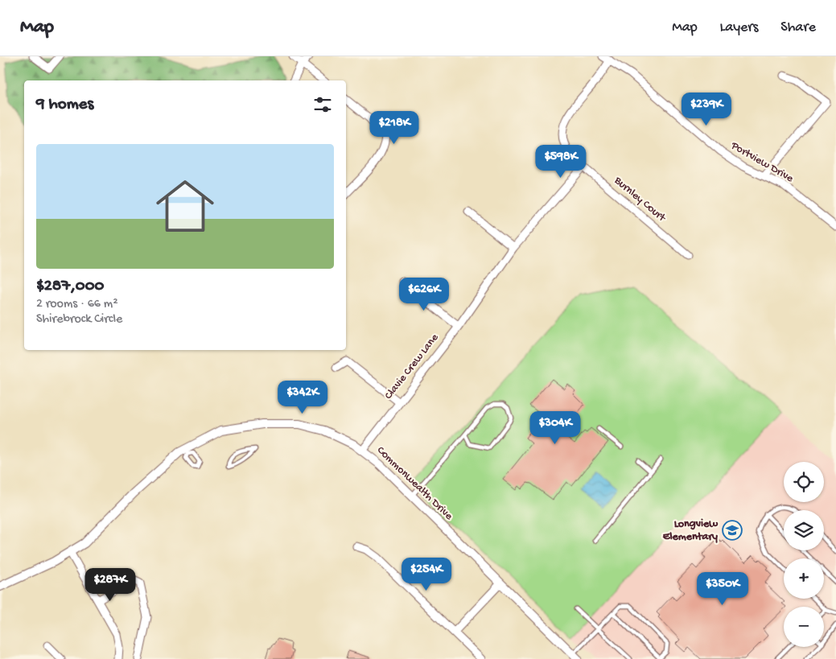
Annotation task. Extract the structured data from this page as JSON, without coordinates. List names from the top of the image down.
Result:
{
  "streets": {
    "street": [
      "Portview Drive",
      "Burnley Court",
      "Clavie Crew Lane",
      "Commonwealth Drive"
    ]
  },
  "crossings": [
    ["Portview Drive", "Burnley Court"],
    ["Burnley Court", "Clavie Crew Lane"],
    ["Clavie Crew Lane", "Commonwealth Drive"]
  ],
  "places": {
    "school or university": ["Longview Elementary"]
  },
  "page": {
    "header": "Map",
    "nav": ["Map", "Layers", "Share"],
    "heading": "9 homes",
    "price": [
      "$239K",
      "$218K",
      "$598K",
      "$626K",
      "$342K",
      "$304K",
      "$254K",
      "$287K",
      "$350K"
    ],
    "list": [
      {
        "name": "$287,000",
        "note": "2 rooms · 66 m² · Shirebrock Circle"
      }
    ],
    "map_buttons": ["+", "−"]
  }
}
